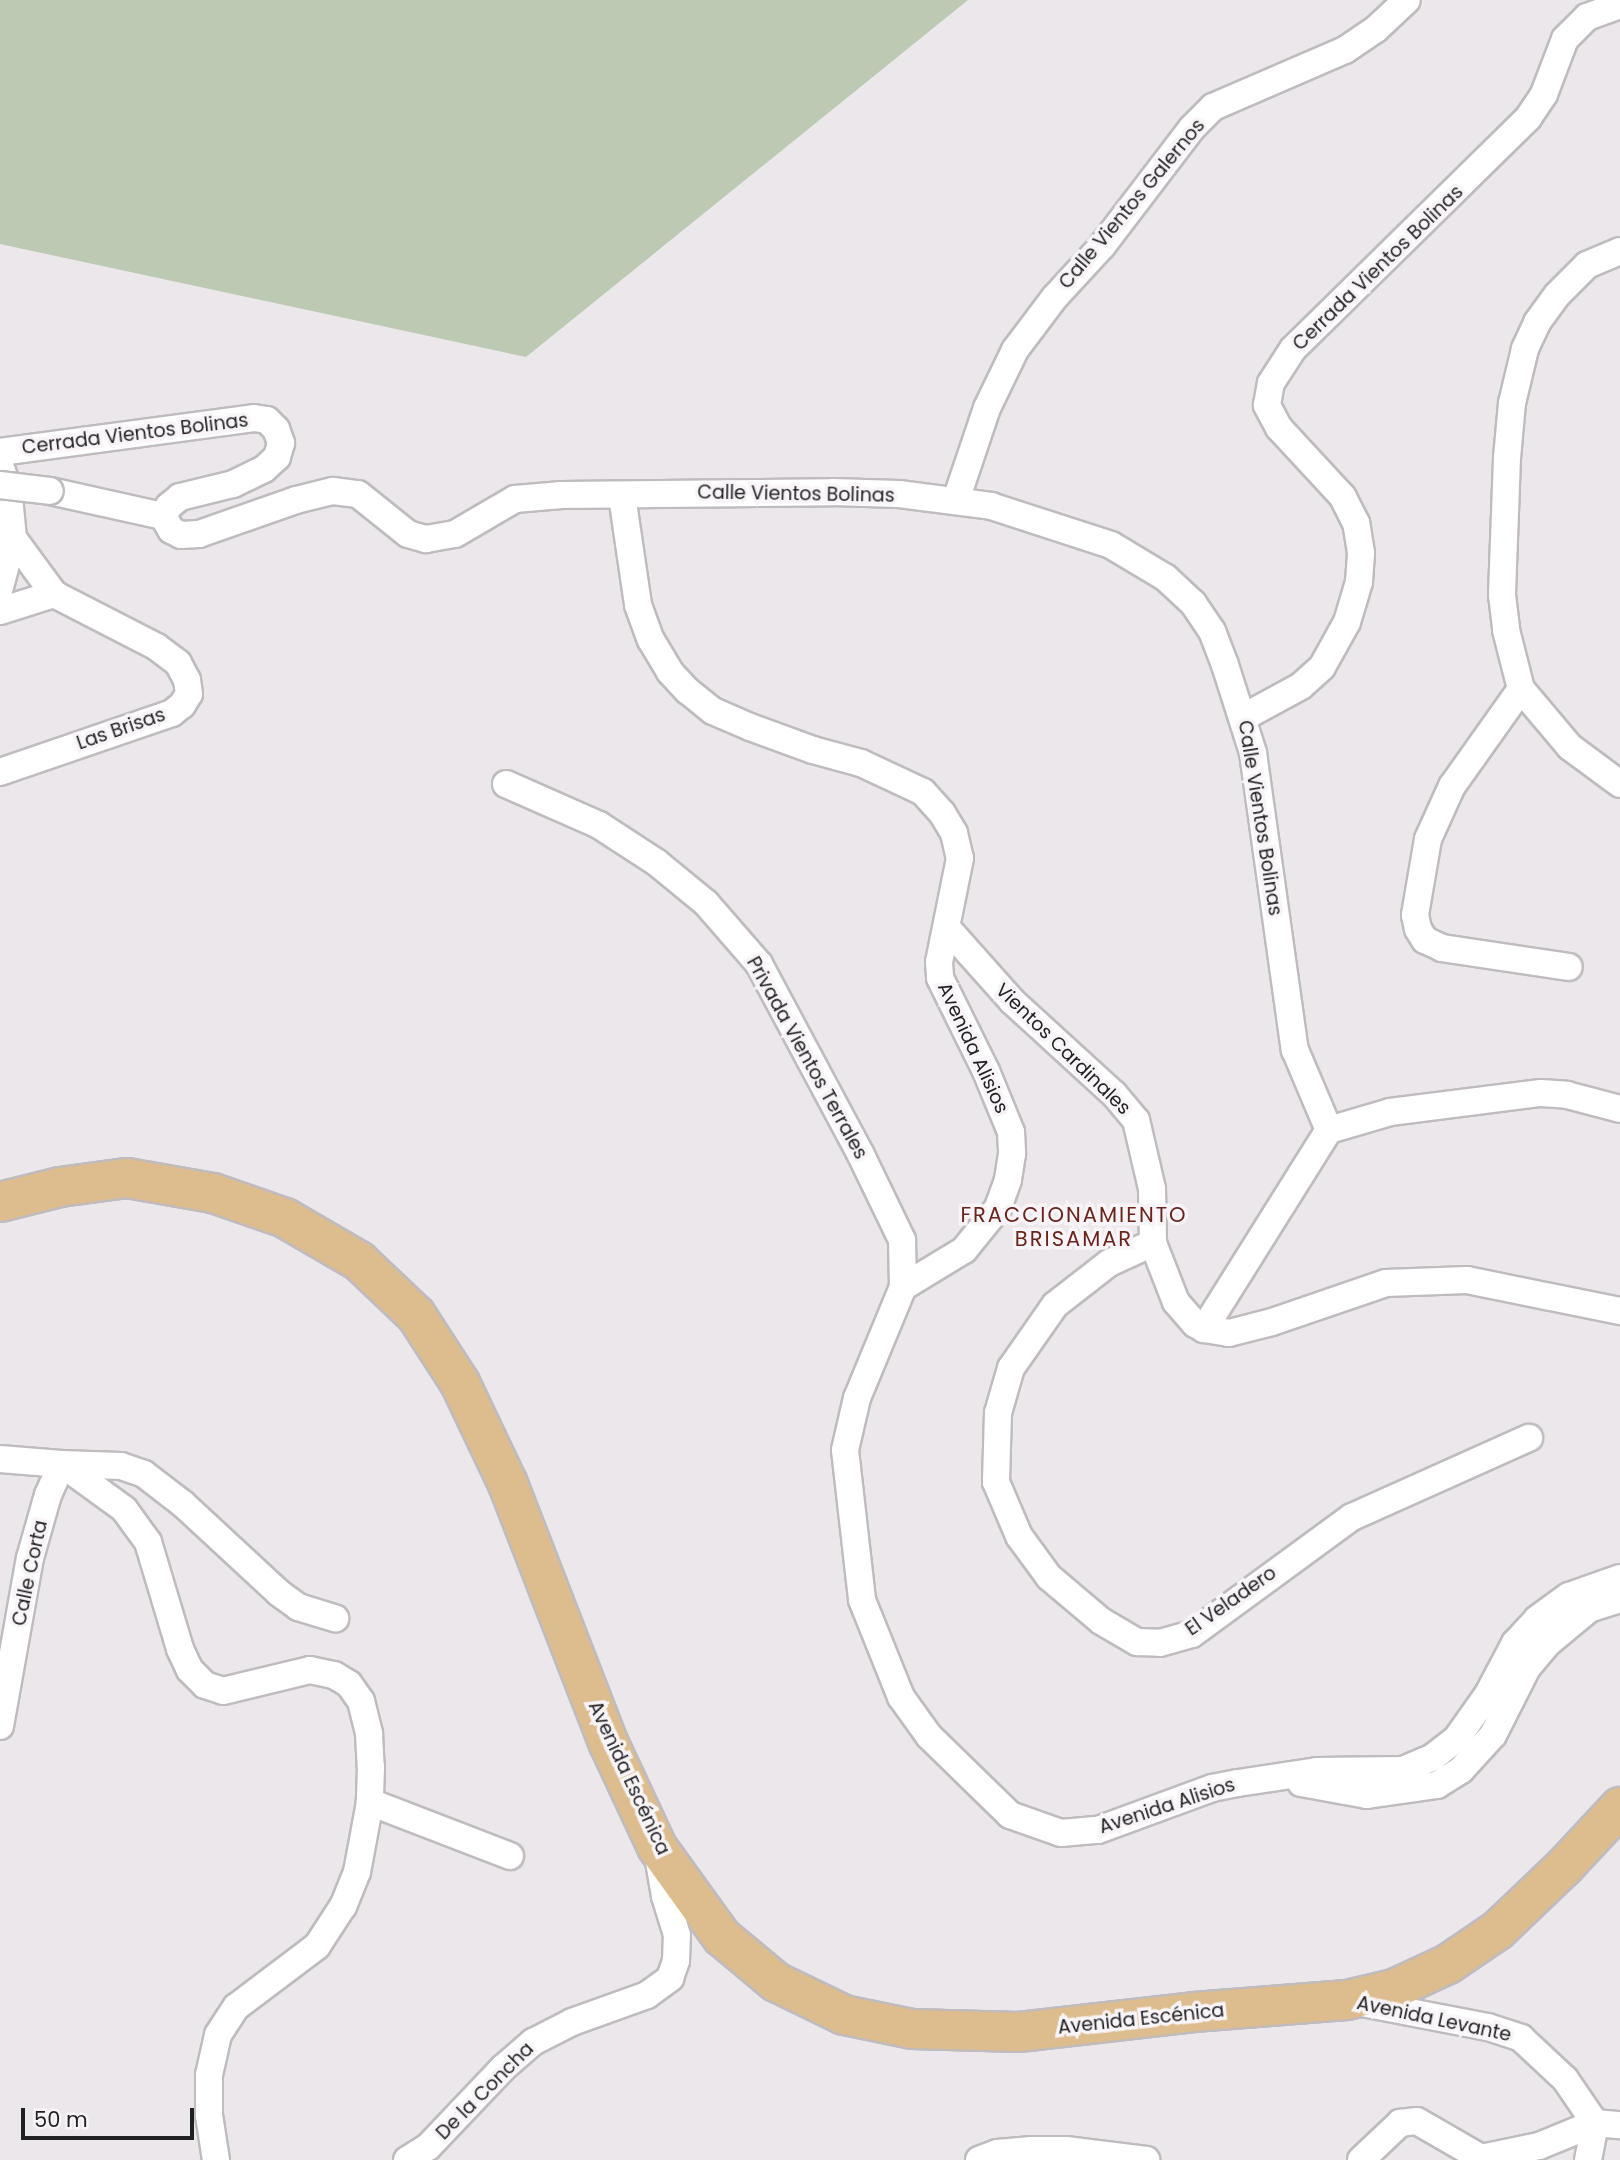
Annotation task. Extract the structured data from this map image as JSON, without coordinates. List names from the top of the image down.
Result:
{
  "streets": {
    "main road": ["Avenida Escénica"],
    "street": [
      "Calle Vientos Galernos",
      "Cerrada Vientos Bolinas",
      "Calle Vientos Bolinas",
      "Las Brisas",
      "Avenida Alisios",
      "Vientos Cardinales",
      "Privada Vientos Terrales",
      "Calle Corta",
      "El Veladero",
      "Avenida Levante",
      "De la Concha"
    ]
  },
  "crossings": [
    ["Calle Vientos Galernos", "Calle Vientos Bolinas"],
    ["Cerrada Vientos Bolinas", "Calle Vientos Bolinas"],
    ["Calle Vientos Bolinas", "Avenida Alisios"],
    ["Avenida Alisios", "Vientos Cardinales"],
    ["Avenida Alisios", "Privada Vientos Terrales"],
    ["Vientos Cardinales", "El Veladero"],
    ["Avenida Escénica", "Avenida Levante"],
    ["Avenida Escénica", "De la Concha"]
  ],
  "districts": ["FRACCIONAMIENTO BRISAMAR"],
  "scale_bar": "50 m"
}
